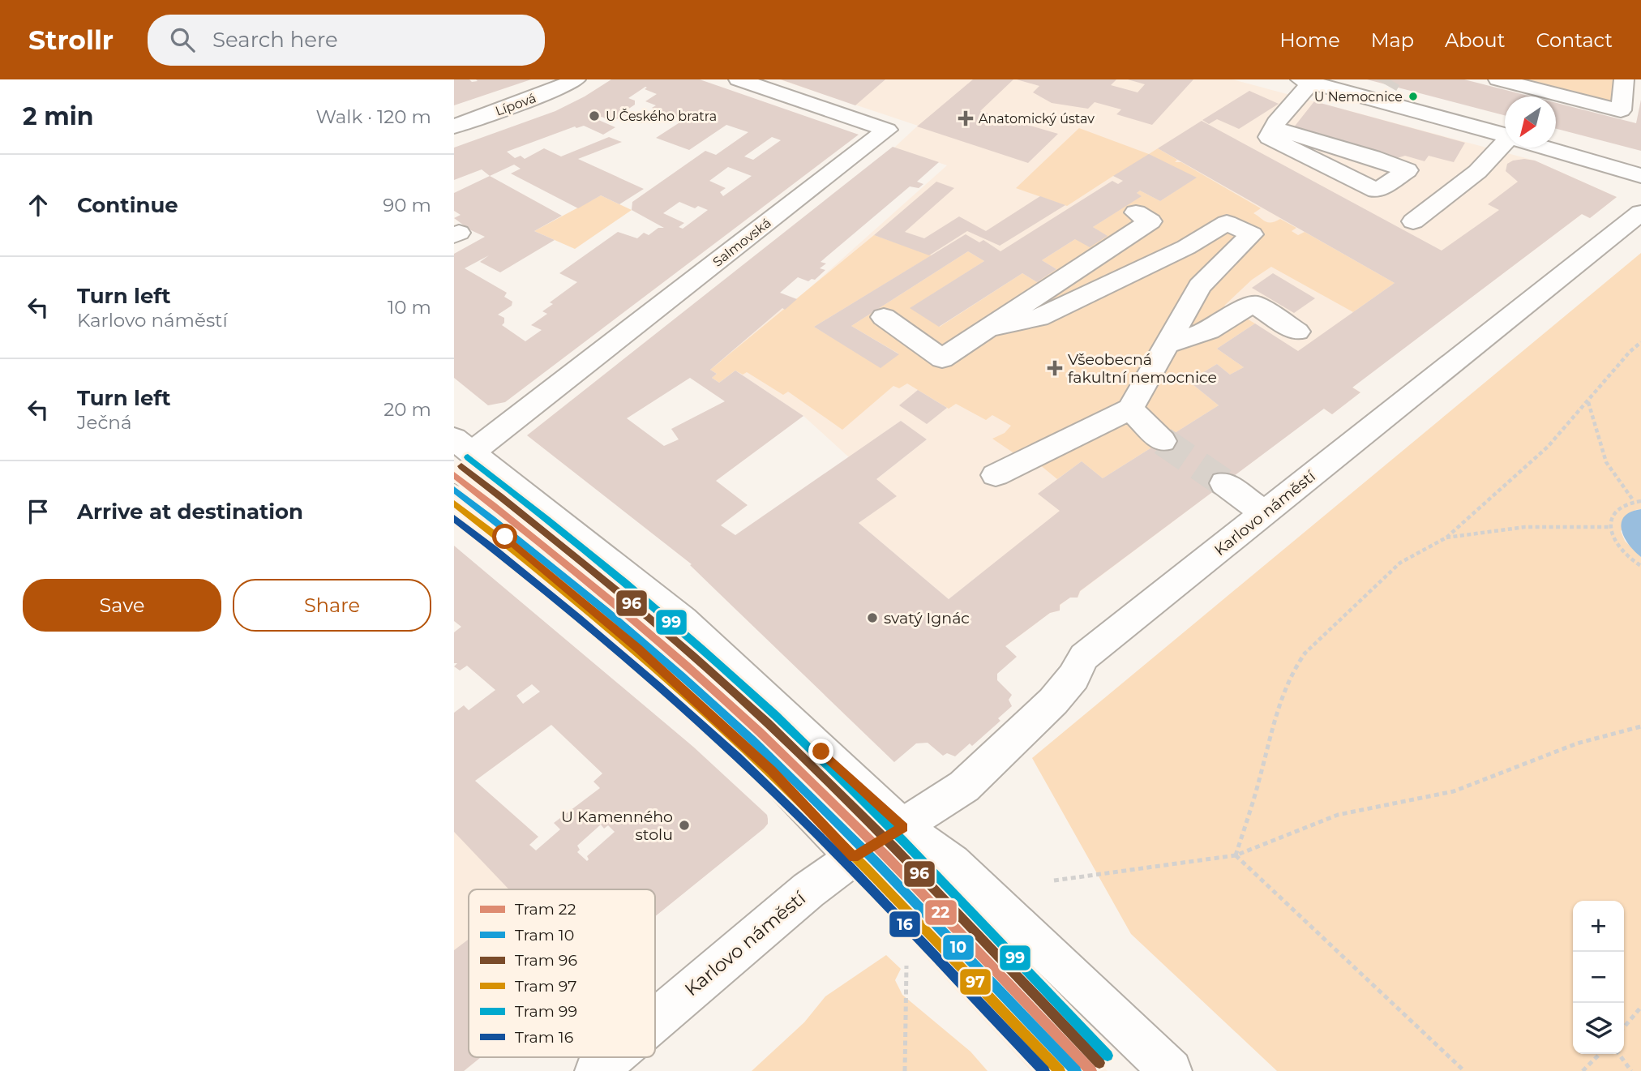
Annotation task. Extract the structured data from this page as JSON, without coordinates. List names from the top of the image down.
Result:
{
  "streets": {
    "street": ["Lípová", "Salmovská", "Karlovo náměstí"]
  },
  "places": {
    "other": [
      "U Nemocnice",
      "U Českého bratra",
      "svatý Ignác",
      "U Kamenného stolu"
    ],
    "health": ["Anatomický ústav", "Všeobecná fakultní nemocnice"]
  },
  "lines": [
    "tram line 99",
    "tram line 96",
    "tram line 22",
    "tram line 10",
    "tram line 97",
    "tram line 16"
  ],
  "legend": [
    "Tram 22",
    "Tram 10",
    "Tram 96",
    "Tram 97",
    "Tram 99",
    "Tram 16"
  ],
  "north": "bottom left",
  "page": {
    "header": "Strollr",
    "search": "Search here",
    "nav": [
      "Home",
      "Map",
      "About",
      "Contact"
    ],
    "heading": ["2 min", "Walk · 120 m"],
    "list": [
      ["Continue", "90 m"],
      ["Turn left", "Karlovo náměstí", "10 m"],
      ["Turn left", "Ječná", "20 m"],
      "Arrive at destination"
    ],
    "buttons": ["Save", "Share"],
    "map_buttons": ["+", "−"]
  }
}
